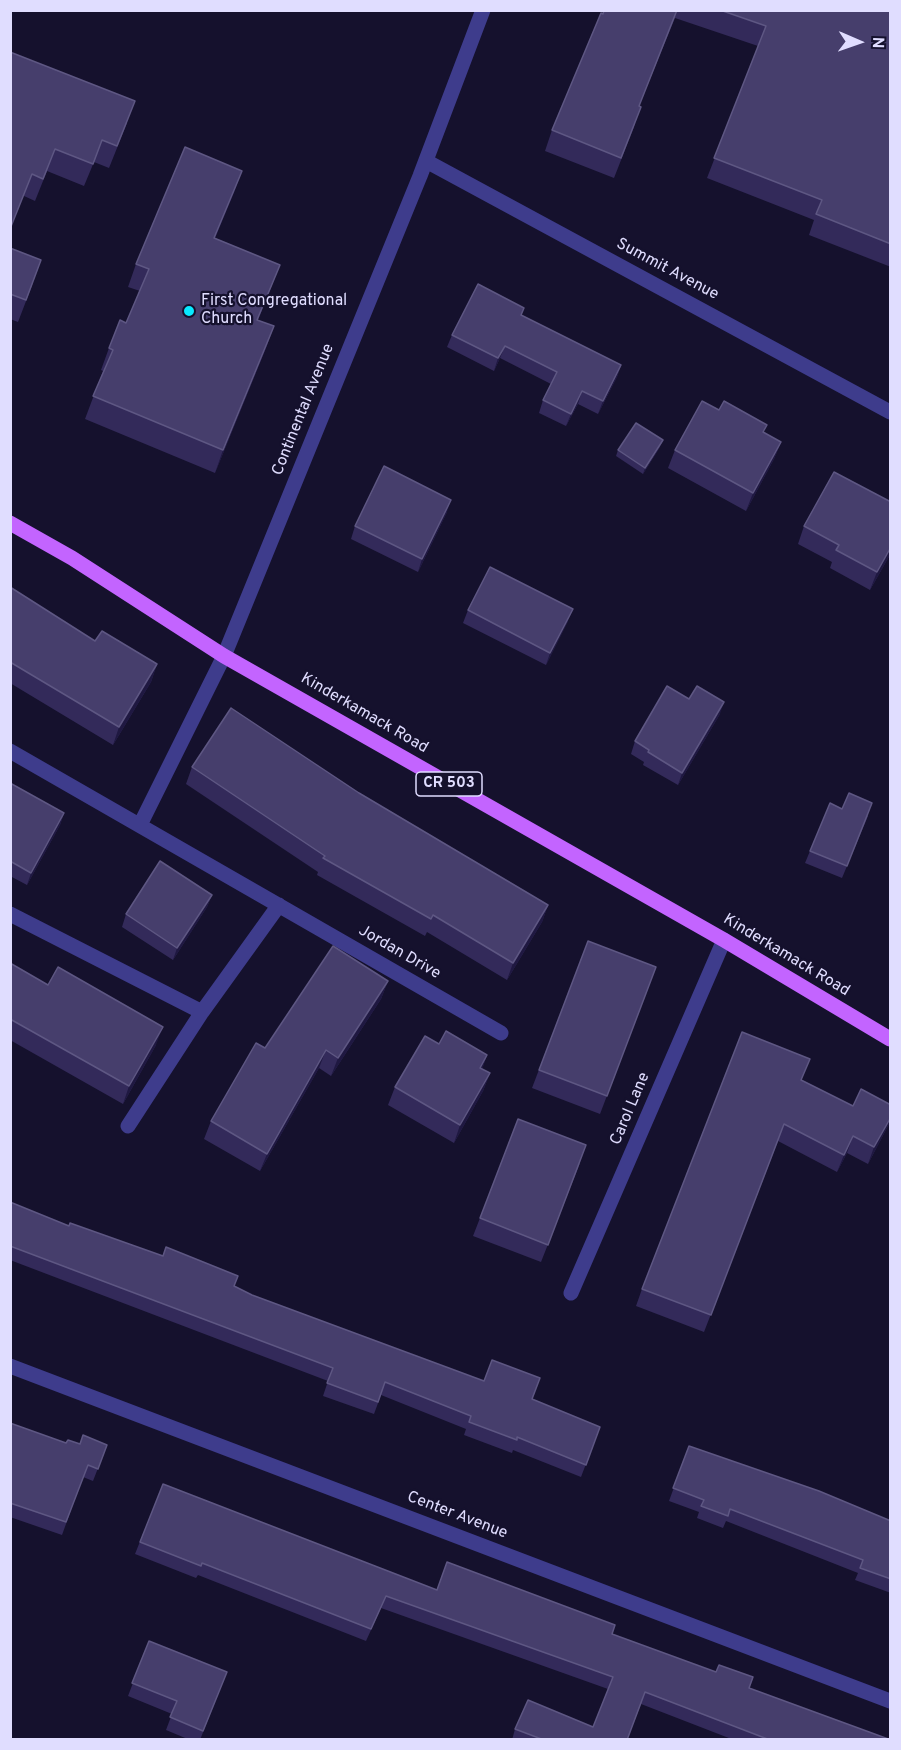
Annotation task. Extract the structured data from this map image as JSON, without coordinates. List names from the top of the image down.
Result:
{
  "streets": {
    "main road": ["Kinderkamack Road", "CR 503"],
    "street": [
      "Summit Avenue",
      "Continental Avenue",
      "Jordan Drive",
      "Carol Lane",
      "Center Avenue"
    ]
  },
  "crossings": [
    ["Summit Avenue", "Continental Avenue"],
    ["Continental Avenue", "Kinderkamack Road"],
    ["Kinderkamack Road", "Carol Lane"]
  ],
  "places": ["First Congregational Church"],
  "north": "right"
}
